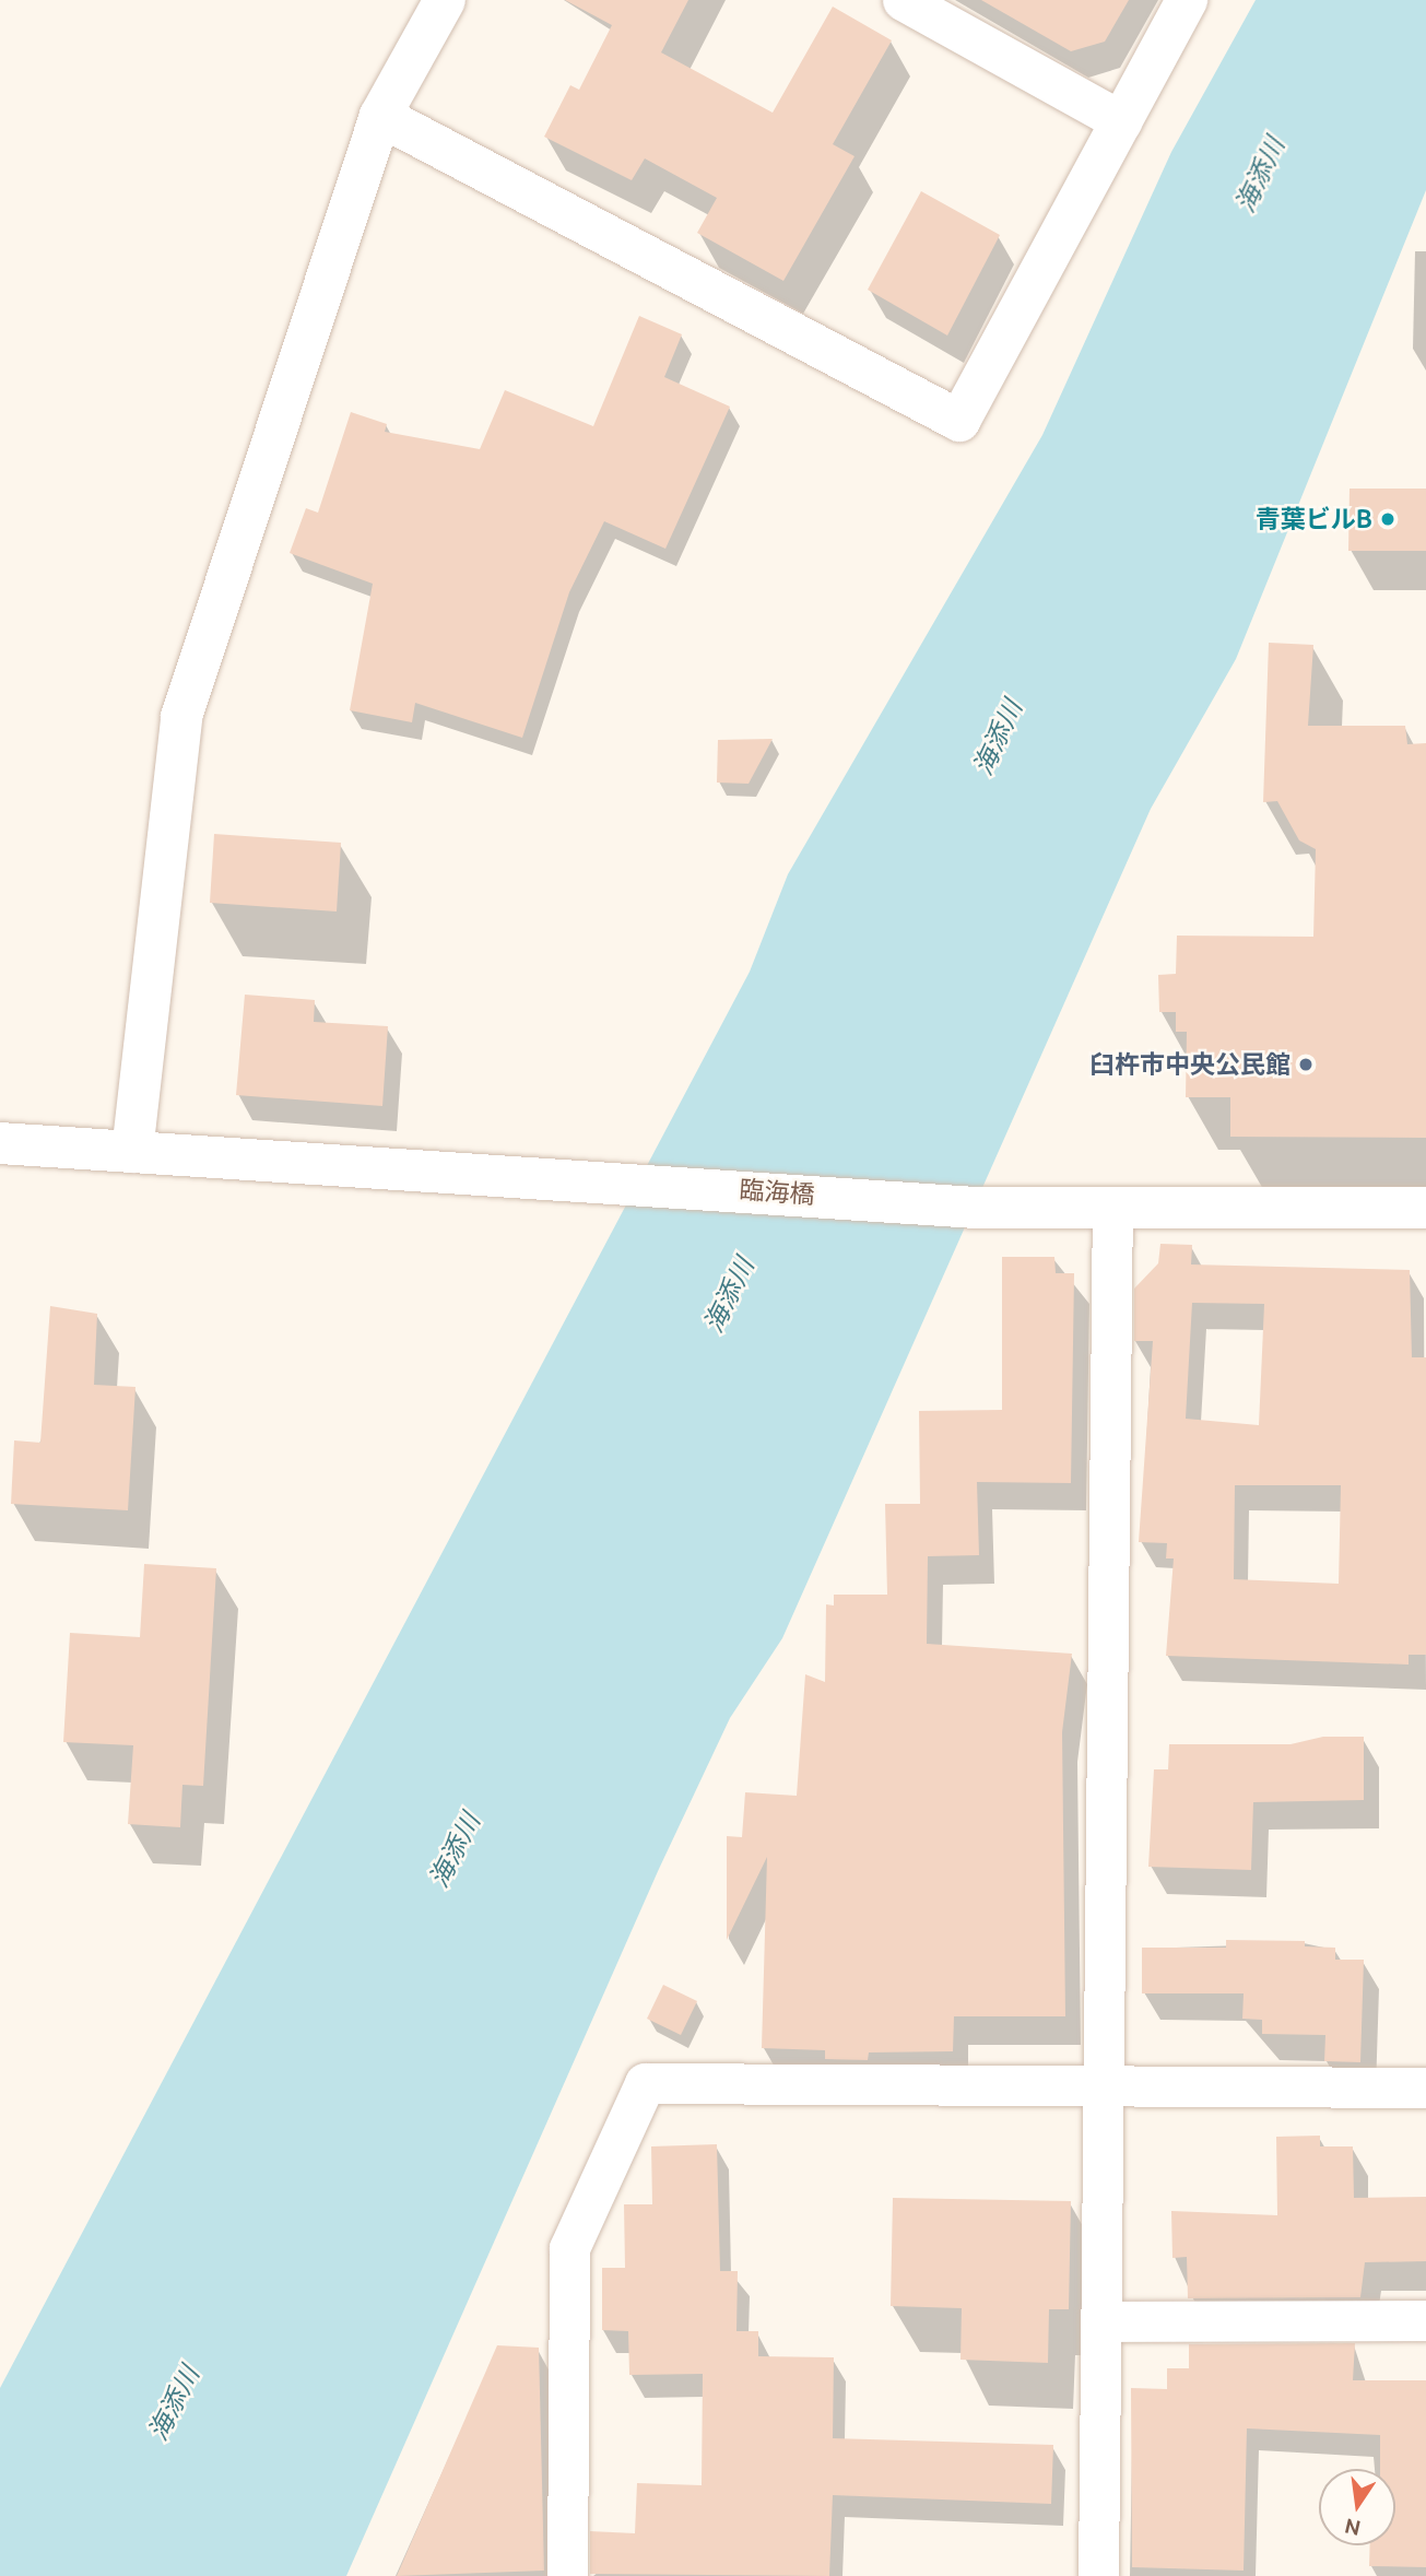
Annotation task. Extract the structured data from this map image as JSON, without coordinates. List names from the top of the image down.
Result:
{
  "streets": {
    "street": ["臨海橋"]
  },
  "water": ["海添川"],
  "places": ["青葉ビルB", "臼杵市中央公民館"],
  "north": "bottom"
}
